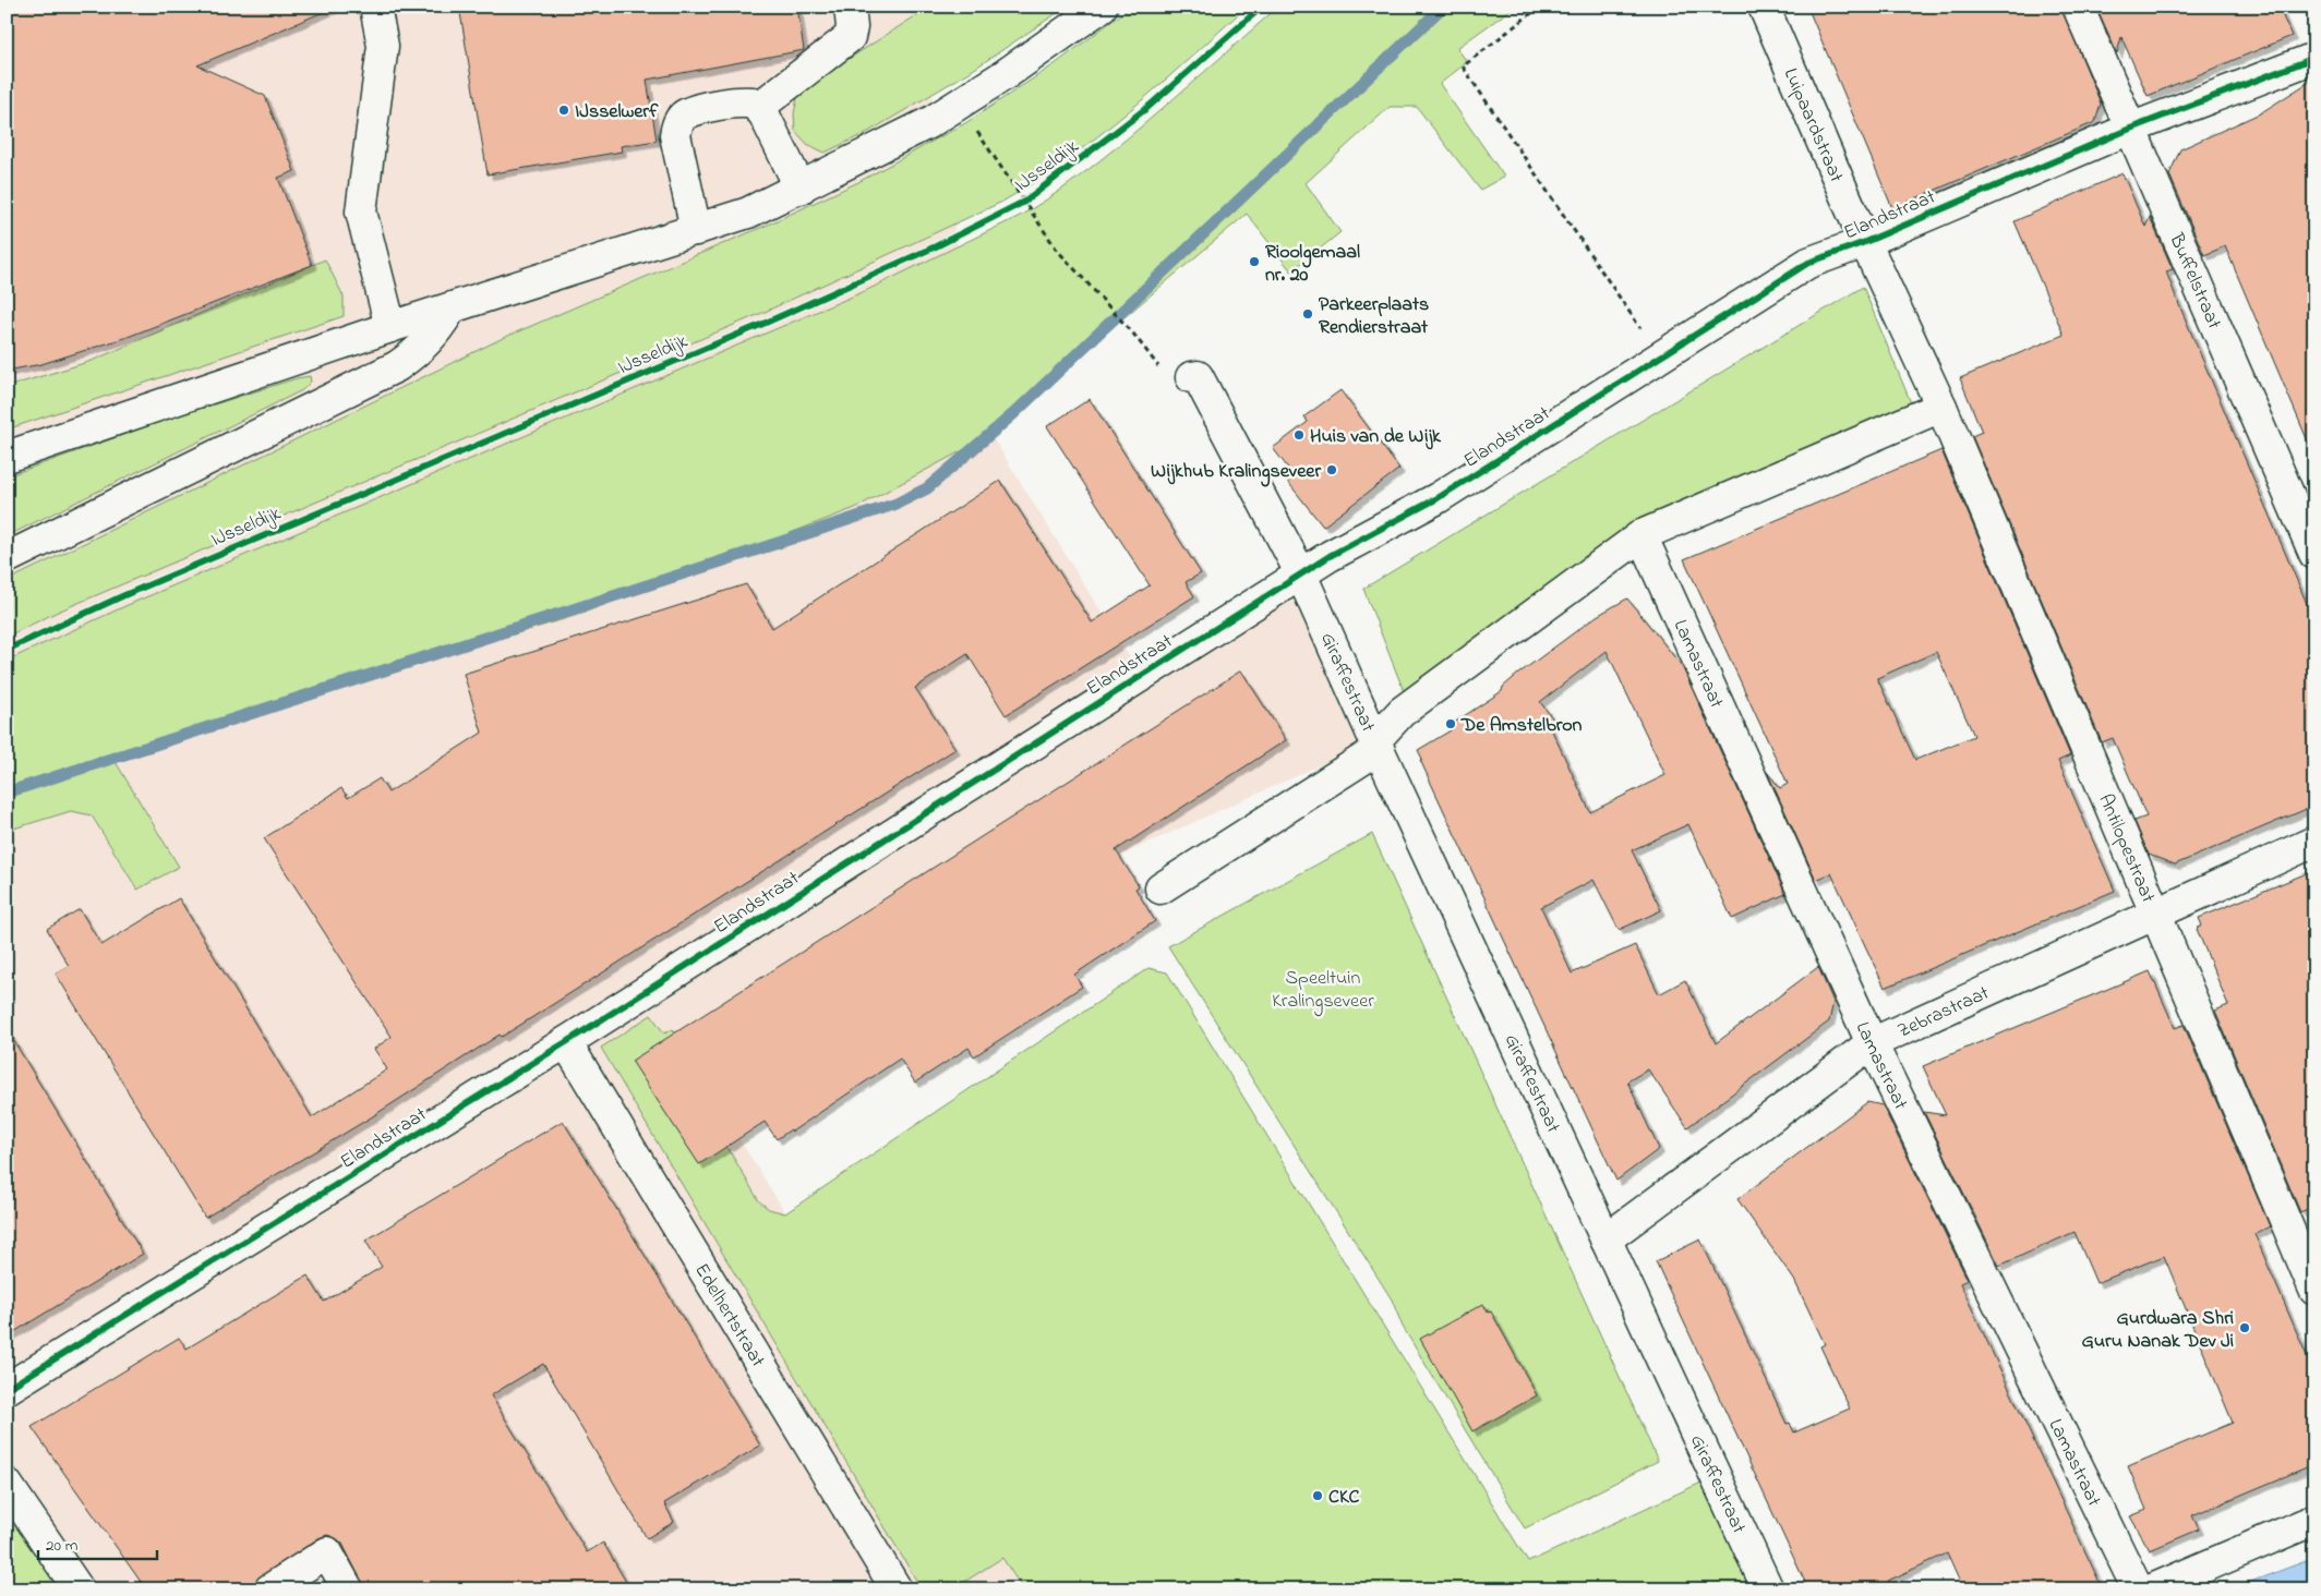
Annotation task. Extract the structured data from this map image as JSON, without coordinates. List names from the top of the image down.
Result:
{
  "streets": {
    "street": [
      "Luipaardstraat",
      "Elandstraat",
      "Buffelstraat",
      "Lamastraat",
      "Giraffestraat",
      "Antilopestraat",
      "Zebrastraat",
      "Edelhertstraat"
    ],
    "cycle path": ["IJsseldijk"]
  },
  "crossings": [
    ["Luipaardstraat", "Elandstraat"],
    ["Luipaardstraat", "Antilopestraat"],
    ["Elandstraat", "Buffelstraat"],
    ["Elandstraat", "Giraffestraat"],
    ["Elandstraat", "Edelhertstraat"],
    ["Lamastraat", "Zebrastraat"],
    ["Giraffestraat", "Zebrastraat"],
    ["Antilopestraat", "Zebrastraat"]
  ],
  "parks": ["Speeltuin Kralingseveer"],
  "places": [
    "IJsselwerf",
    "Rioolgemaal nr. 20",
    "Parkeerplaats Rendierstraat",
    "Huis van de Wijk",
    "Wijkhub Kralingseveer",
    "De Amstelbron",
    "Gurdwara Shri Guru Nanak Dev Ji",
    "CKC"
  ],
  "scale_bar": "20 m"
}
